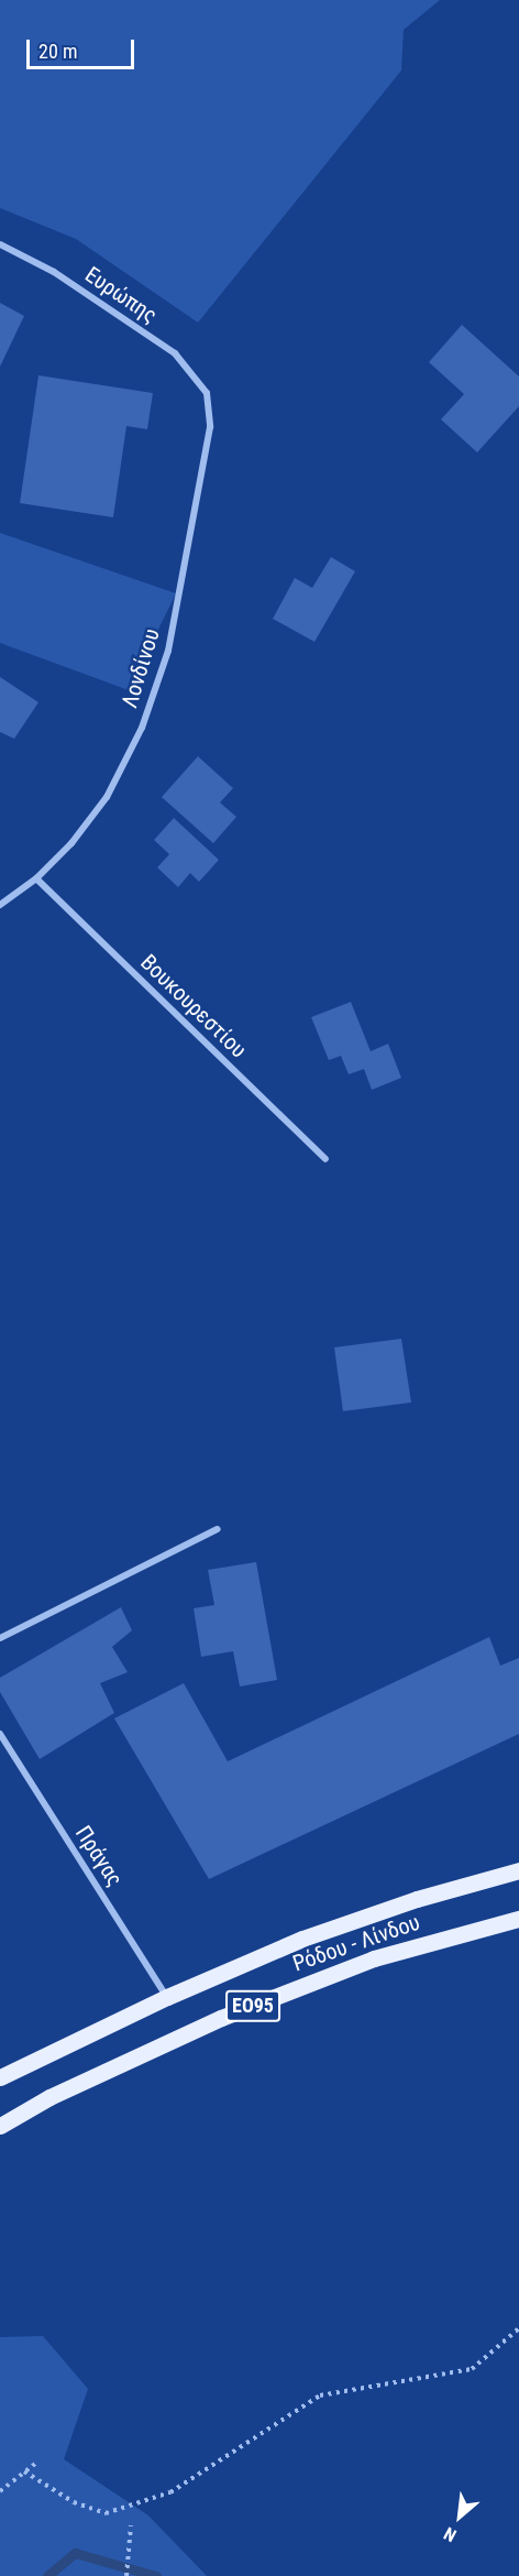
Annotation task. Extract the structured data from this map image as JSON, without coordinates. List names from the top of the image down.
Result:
{
  "streets": {
    "main road": ["Ρόδου - Λίνδου", "ΕΟ95"],
    "street": [
      "Ευρώπης",
      "Λονδίνου",
      "Βουκουρεστίου",
      "Πράγας"
    ]
  },
  "crossings": [
    ["Ευρώπης", "Λονδίνου"],
    ["Λονδίνου", "Βουκουρεστίου"],
    ["Πράγας", "Ρόδου - Λίνδου"]
  ],
  "scale_bar": "20 m",
  "north": "bottom left"
}
